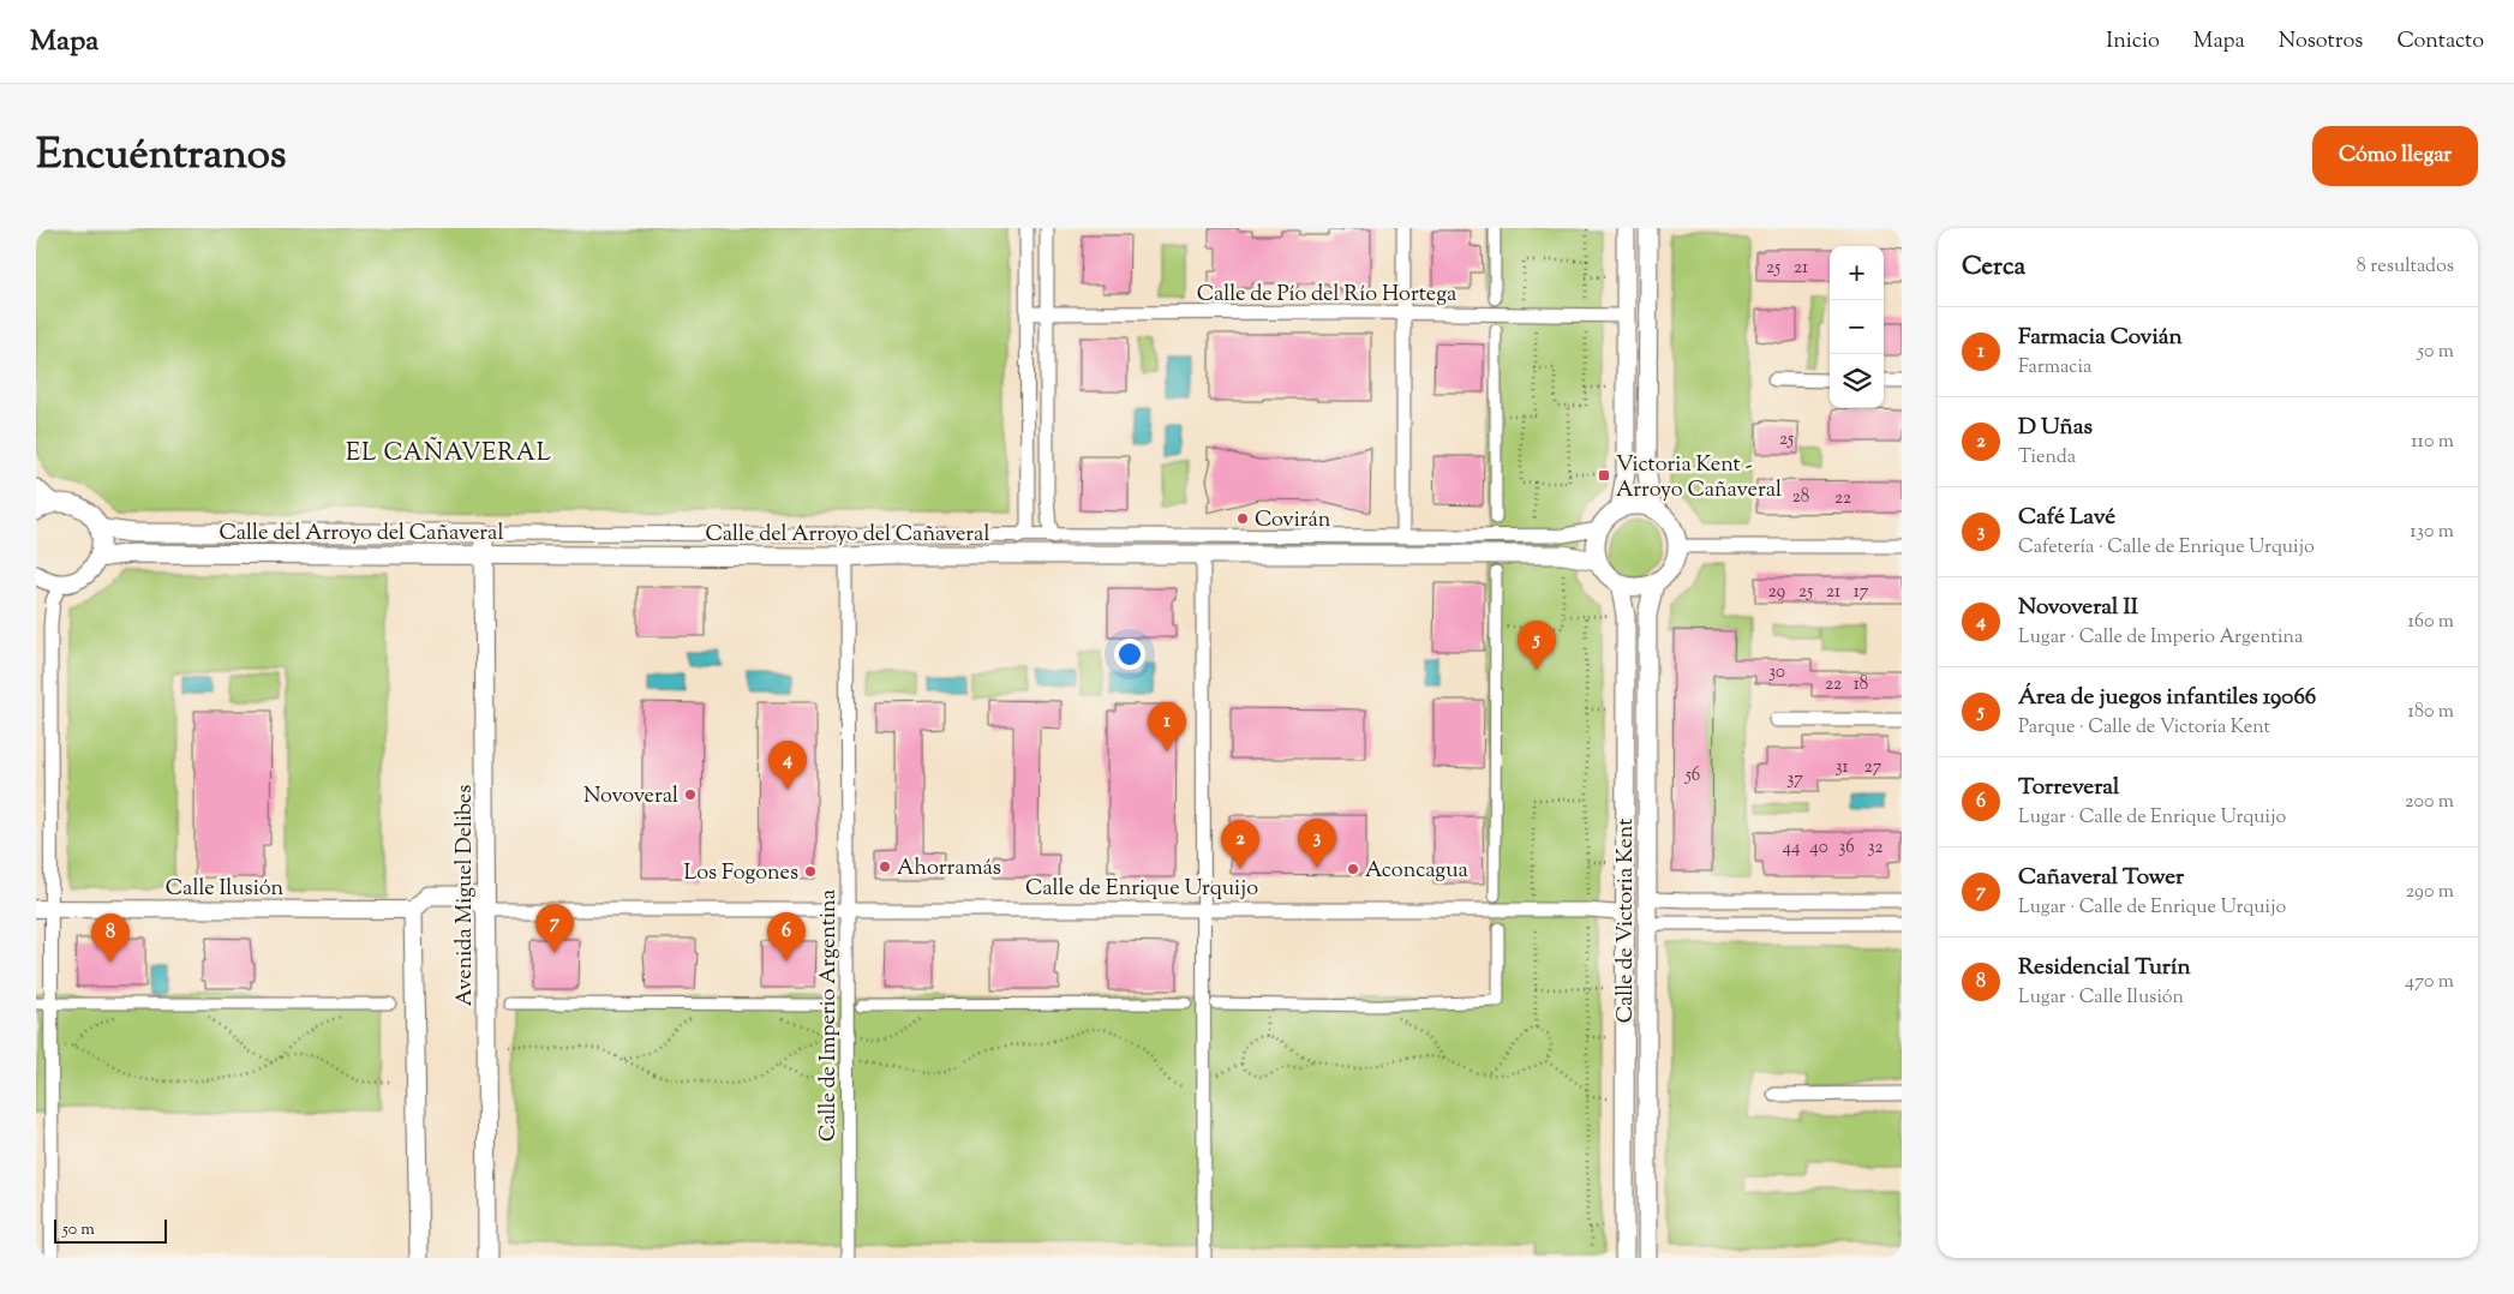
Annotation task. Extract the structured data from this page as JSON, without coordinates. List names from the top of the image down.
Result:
{
  "streets": {
    "main road": ["Calle del Arroyo del Cañaveral", "Avenida Miguel Delibes", "Calle de Victoria Kent"],
    "street": [
      "Calle de Pío del Río Hortega",
      "Calle Ilusión",
      "Calle de Enrique Urquijo",
      "Calle de Imperio Argentina"
    ]
  },
  "crossings": [
    ["Calle del Arroyo del Cañaveral", "Avenida Miguel Delibes"],
    ["Calle del Arroyo del Cañaveral", "Calle de Victoria Kent"],
    ["Calle del Arroyo del Cañaveral", "Calle de Imperio Argentina"],
    ["Calle de Enrique Urquijo", "Avenida Miguel Delibes"],
    ["Calle de Enrique Urquijo", "Calle de Victoria Kent"],
    ["Calle de Enrique Urquijo", "Calle de Imperio Argentina"]
  ],
  "districts": ["EL CAÑAVERAL"],
  "places": {
    "transit": ["Victoria Kent - Arroyo Cañaveral"],
    "other": [
      "Covirán",
      "Novoveral",
      "Ahorramás",
      "Aconcagua",
      "Los Fogones"
    ]
  },
  "house_numbers": [
    "25",
    "21",
    "25",
    "28",
    "22",
    "29",
    "25",
    "21",
    "17",
    "30",
    "22",
    "18",
    "31",
    "27",
    "56",
    "37",
    "44",
    "40",
    "36",
    "32"
  ],
  "scale_bar": "50 m",
  "page": {
    "header": "Mapa",
    "nav": [
      "Inicio",
      "Mapa",
      "Nosotros",
      "Contacto"
    ],
    "title": "Encuéntranos",
    "buttons": "Cómo llegar",
    "heading": ["Cerca", "8 resultados"],
    "map_buttons": ["+", "−"],
    "list": [
      {
        "mark": "1",
        "name": "Farmacia Covián",
        "note": "Farmacia",
        "value": "50 m"
      },
      {
        "mark": "2",
        "name": "D Uñas",
        "note": "Tienda",
        "value": "110 m"
      },
      {
        "mark": "3",
        "name": "Café Lavé",
        "note": "Cafetería · Calle de Enrique Urquijo",
        "value": "130 m"
      },
      {
        "mark": "4",
        "name": "Novoveral II",
        "note": "Lugar · Calle de Imperio Argentina",
        "value": "160 m"
      },
      {
        "mark": "5",
        "name": "Área de juegos infantiles 19066",
        "note": "Parque · Calle de Victoria Kent",
        "value": "180 m"
      },
      {
        "mark": "6",
        "name": "Torreveral",
        "note": "Lugar · Calle de Enrique Urquijo",
        "value": "200 m"
      },
      {
        "mark": "7",
        "name": "Cañaveral Tower",
        "note": "Lugar · Calle de Enrique Urquijo",
        "value": "290 m"
      },
      {
        "mark": "8",
        "name": "Residencial Turín",
        "note": "Lugar · Calle Ilusión",
        "value": "470 m"
      }
    ],
    "pins": [
      "5",
      "1",
      "4",
      "3",
      "2",
      "7",
      "6",
      "8"
    ],
    "scale": "50 m"
  }
}
